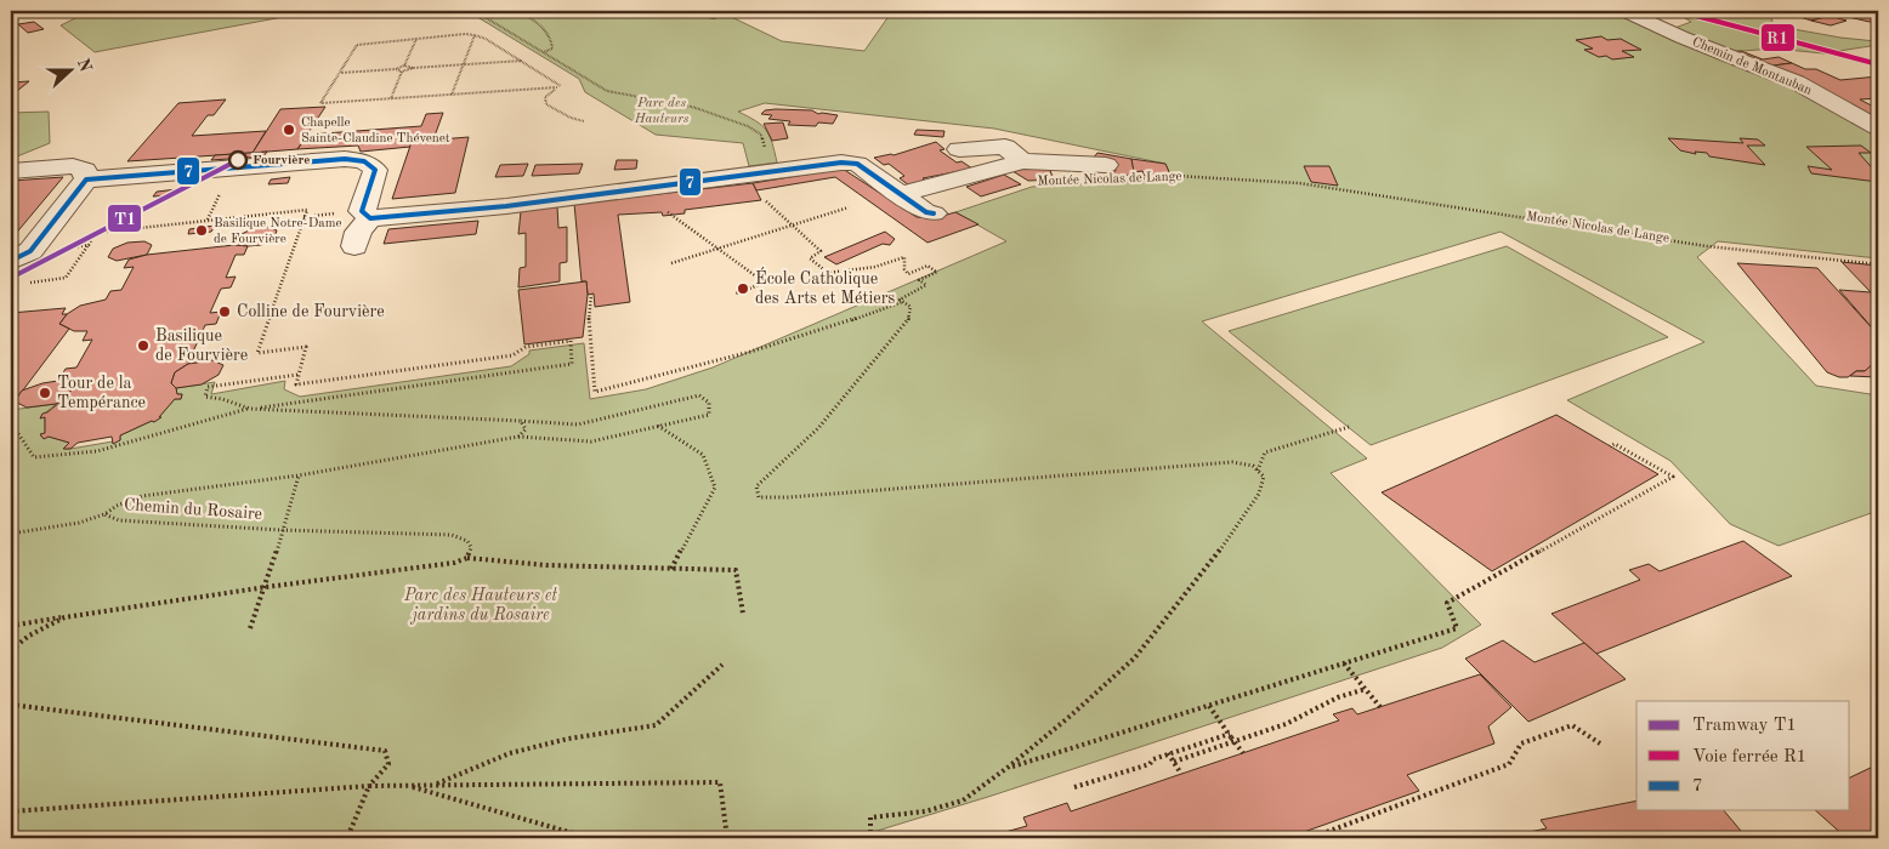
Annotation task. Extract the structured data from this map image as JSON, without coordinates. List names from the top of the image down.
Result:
{
  "streets": {
    "street": ["Chemin de Montauban"],
    "path": ["Montée Nicolas de Lange", "Chemin du Rosaire"]
  },
  "parks": ["Parc des Hauteurs", "Parc des Hauteurs et jardins du Rosaire"],
  "places": [
    "Chapelle Sainte-Claudine Thévenet",
    "Fourvière",
    "Basilique Notre-Dame de Fourvière",
    "École Catholique des Arts et Métiers",
    "Colline de Fourvière",
    "Basilique de Fourvière",
    "Tour de la Tempérance"
  ],
  "lines": ["rail line R1", "transit line 7", "tram line T1"],
  "legend": ["Tramway T1", "Voie ferrée R1", "7"],
  "north": "right"
}
